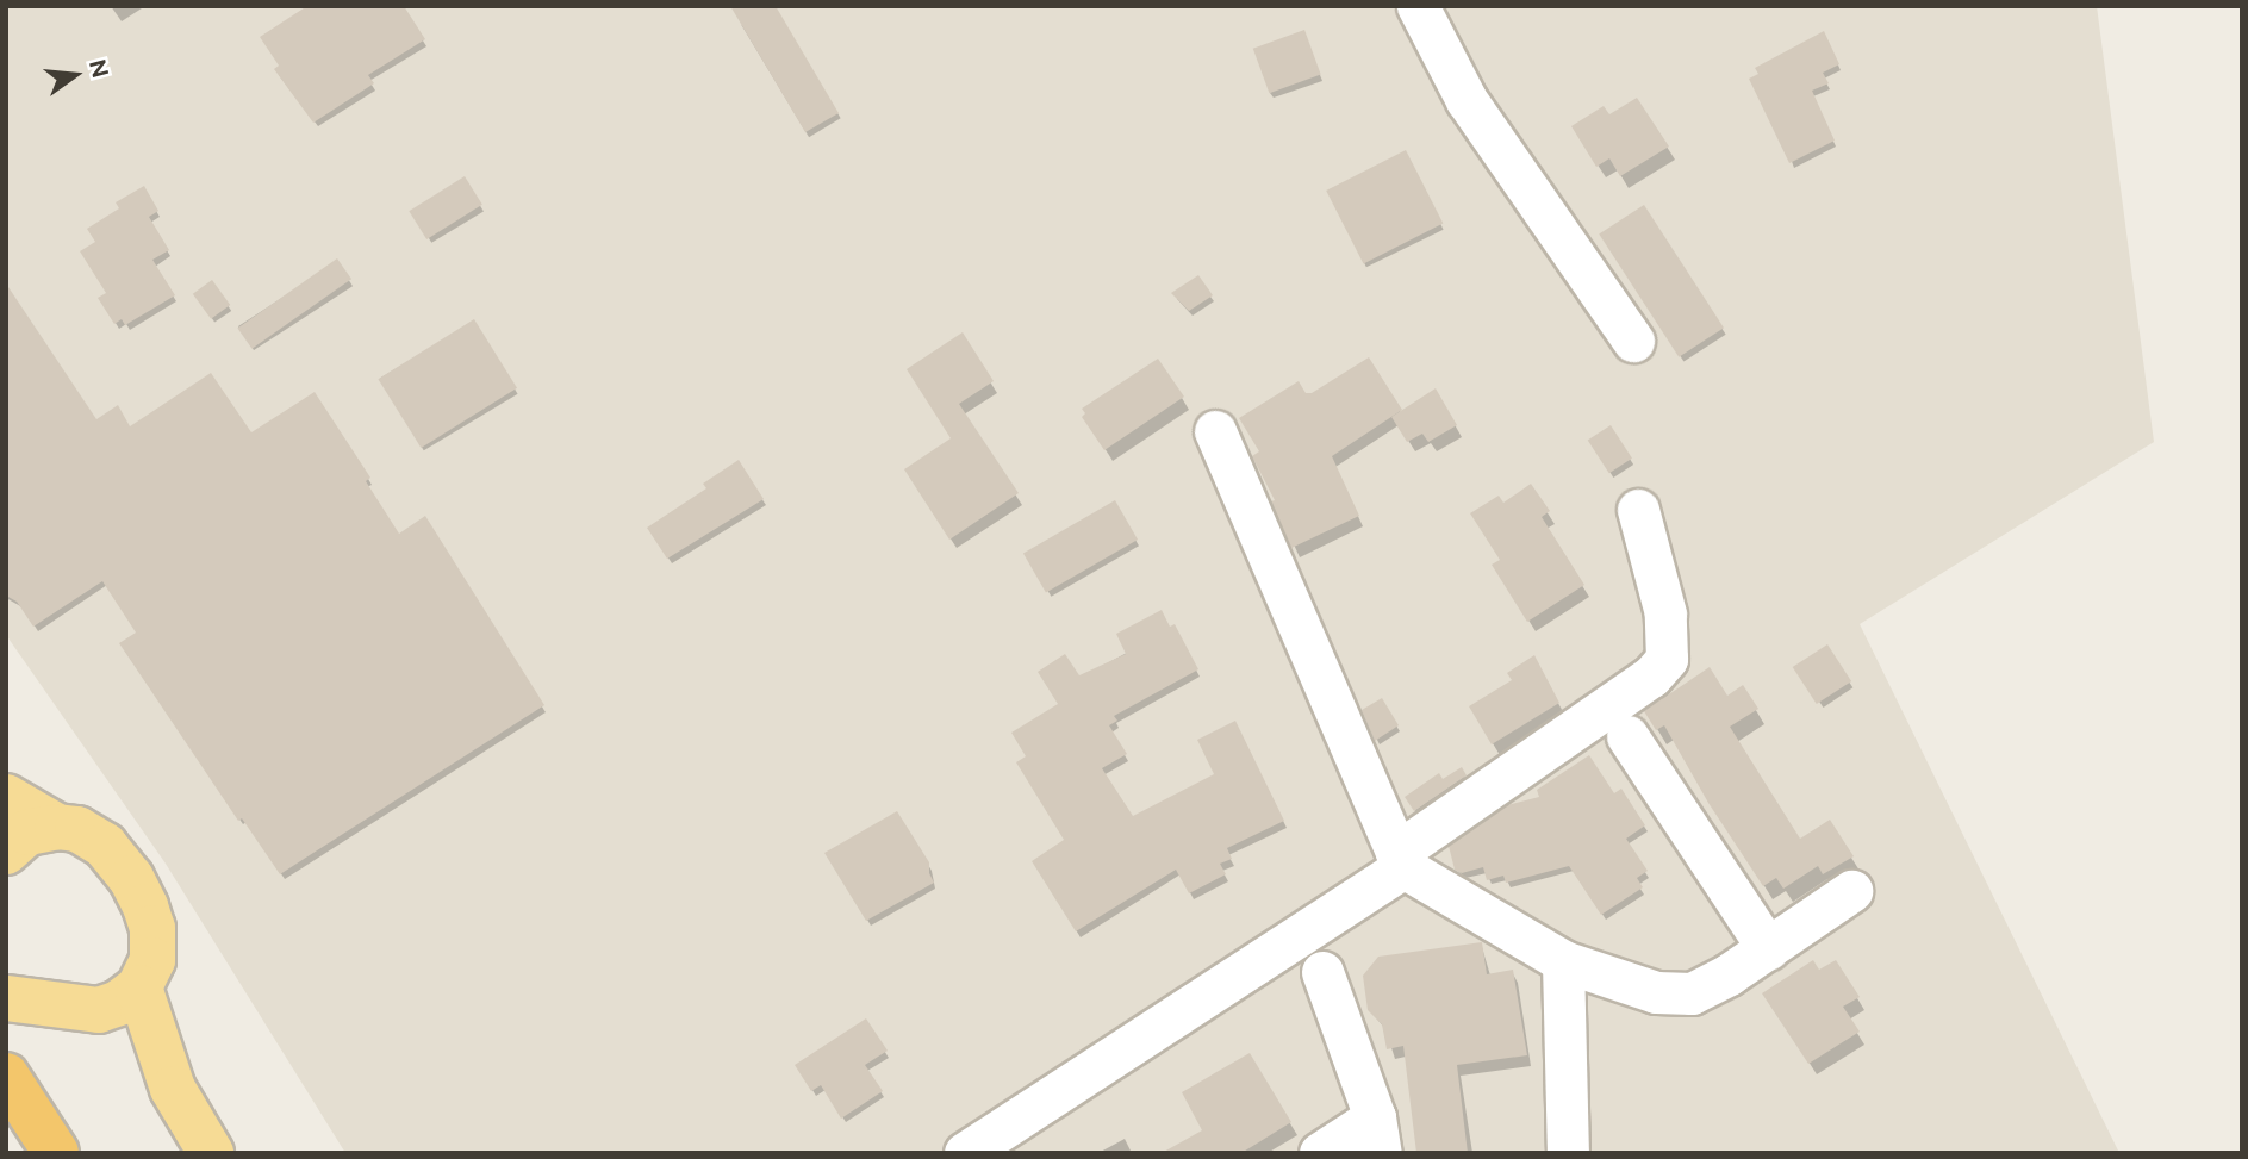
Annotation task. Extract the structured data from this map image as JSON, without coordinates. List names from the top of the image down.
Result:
{
  "north": "right"
}
